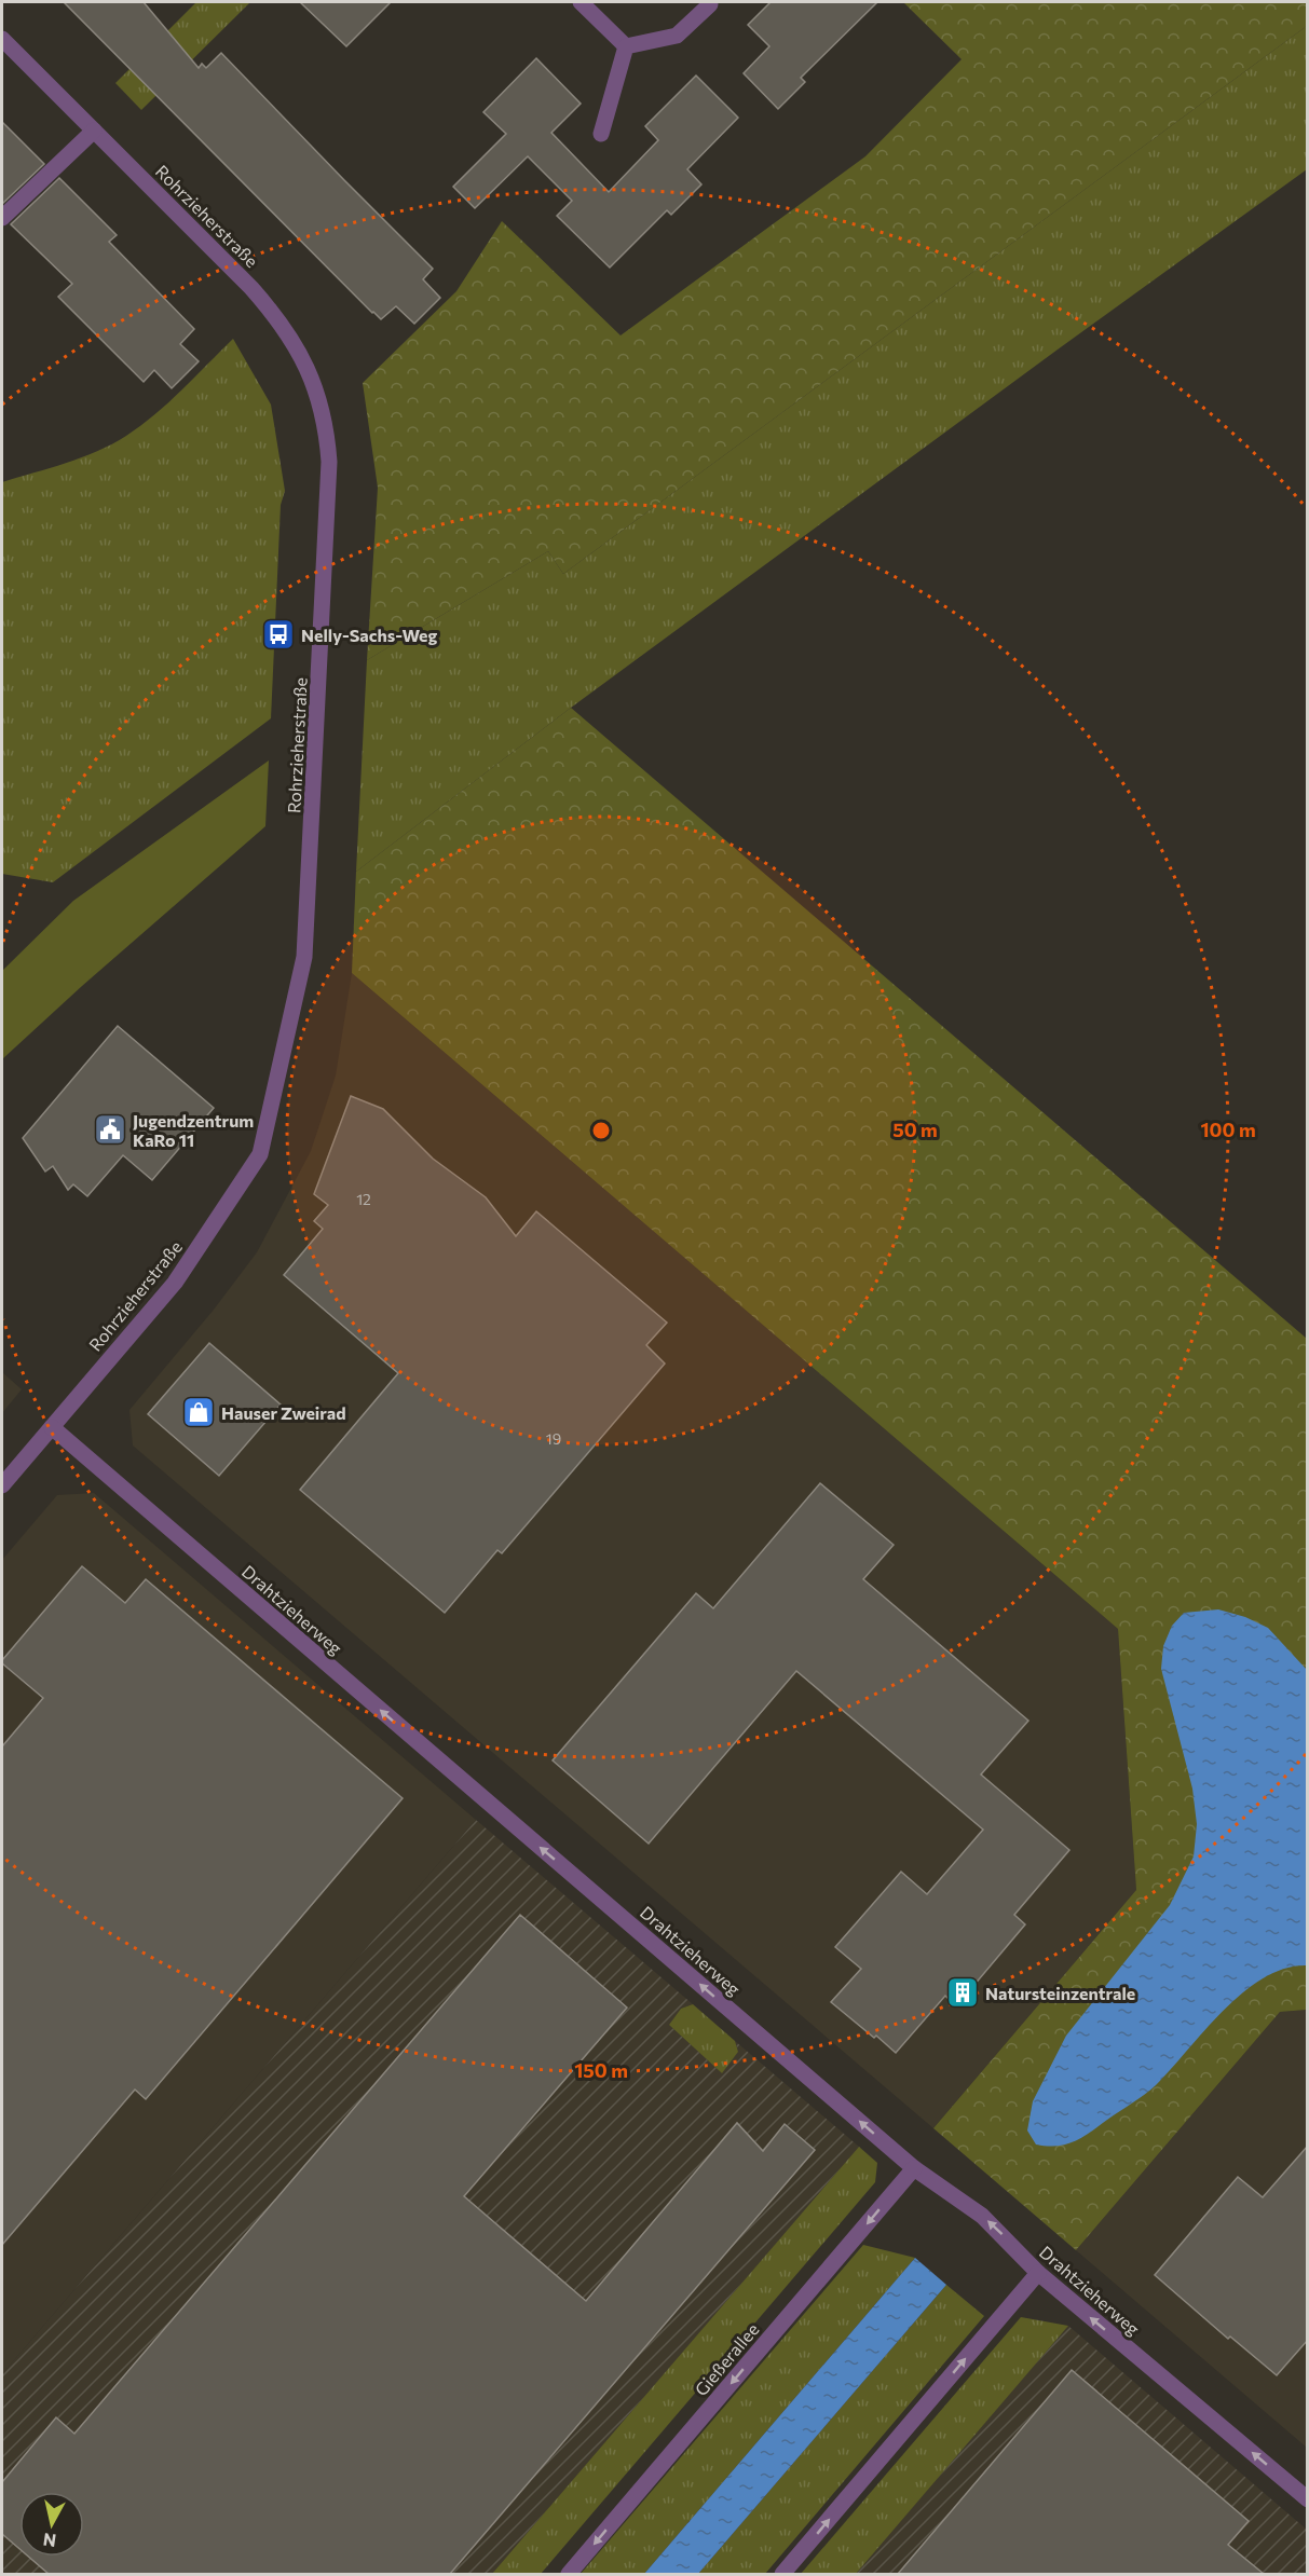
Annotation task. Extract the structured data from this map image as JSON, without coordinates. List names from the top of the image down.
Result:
{
  "streets": {
    "street": ["Rohrzieherstraße", "Drahtzieherweg", "Gießerallee"]
  },
  "crossings": [
    ["Rohrzieherstraße", "Drahtzieherweg"],
    ["Drahtzieherweg", "Gießerallee"]
  ],
  "one_way": ["Drahtzieherweg", "Gießerallee"],
  "places": {
    "bus stop": ["Nelly-Sachs-Weg"],
    "public building": ["Jugendzentrum KaRo 11"],
    "shop": ["Hauser Zweirad"],
    "building": ["Natursteinzentrale"]
  },
  "house_numbers": ["12", "19"],
  "north": "bottom",
  "rings": ["50 m", "100 m", "150 m"]
}
